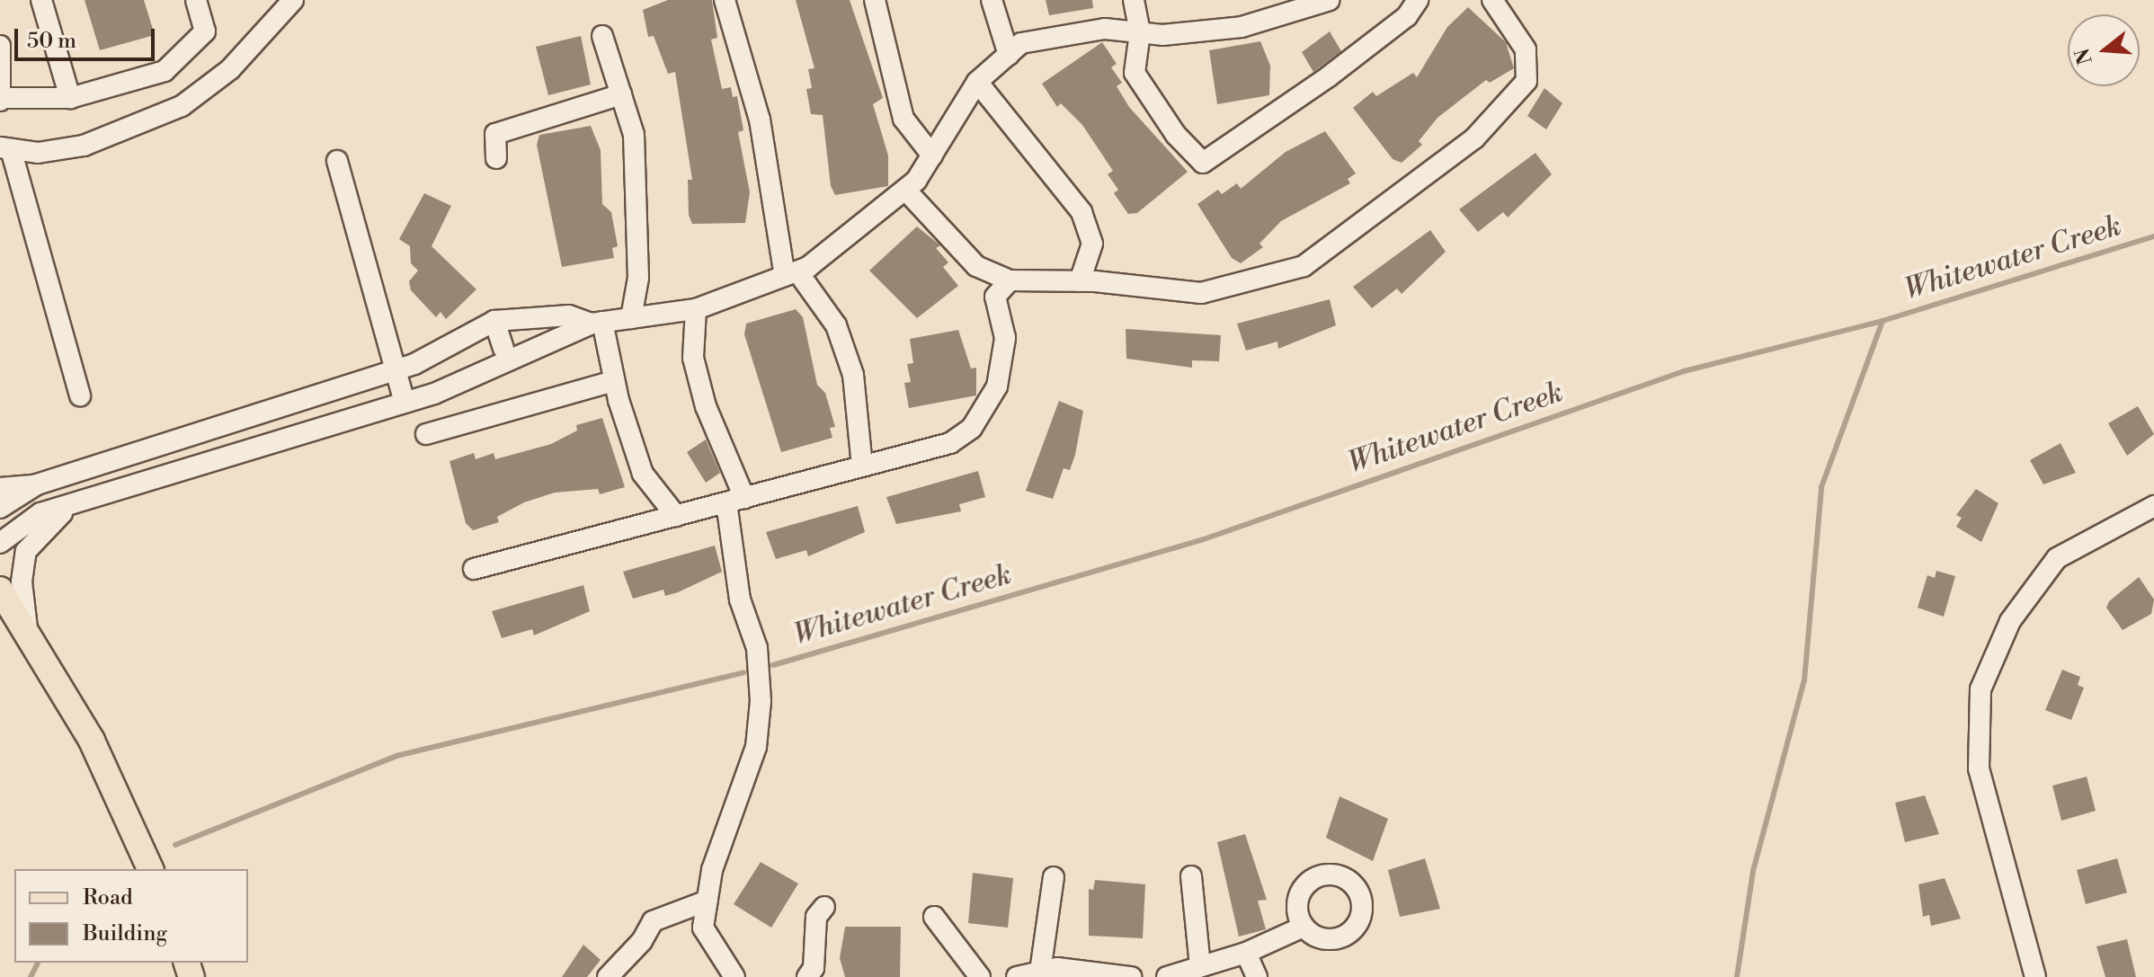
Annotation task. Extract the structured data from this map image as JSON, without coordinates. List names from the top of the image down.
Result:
{
  "water": ["Whitewater Creek"],
  "legend": ["Road", "Building"],
  "scale_bar": "50 m",
  "north": "left"
}
